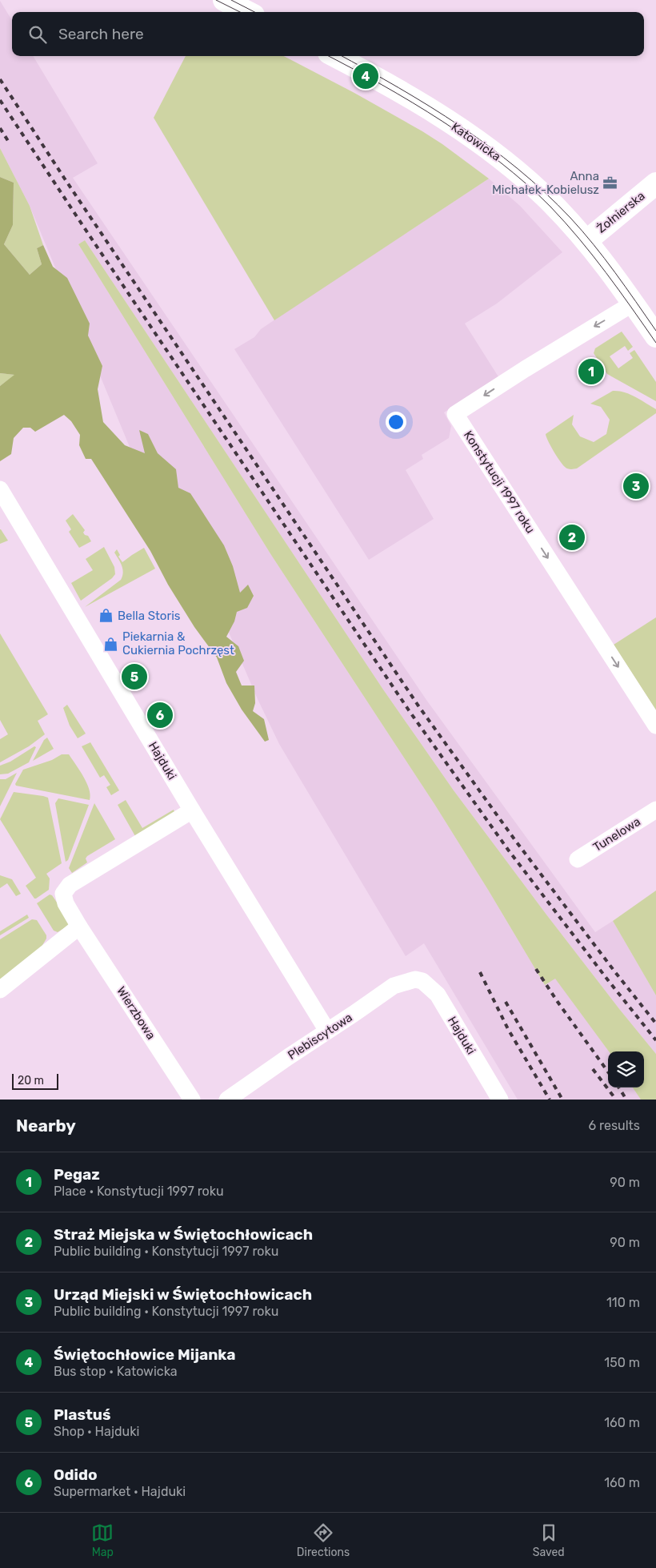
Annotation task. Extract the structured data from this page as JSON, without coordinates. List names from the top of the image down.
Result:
{
  "streets": {
    "street": [
      "Katowicka",
      "Żołnierska",
      "Konstytucji 1997 roku",
      "Hajduki",
      "Tunelowa",
      "Wierzbowa",
      "Plebiscytowa"
    ]
  },
  "crossings": [
    ["Katowicka", "Żołnierska"],
    ["Katowicka", "Konstytucji 1997 roku"],
    ["Hajduki", "Wierzbowa"],
    ["Hajduki", "Plebiscytowa"]
  ],
  "places": {
    "office": ["Anna Michałek-Kobielusz"],
    "shop": ["Bella Storis", "Piekarnia & Cukiernia Pochrzęst"]
  },
  "scale_bar": "20 m",
  "page": {
    "search": "Search here",
    "pins": [
      "4",
      "1",
      "3",
      "2",
      "5",
      "6"
    ],
    "scale": "20 m",
    "heading": ["Nearby", "6 results"],
    "list": [
      {
        "mark": "1",
        "name": "Pegaz",
        "note": "Place · Konstytucji 1997 roku",
        "value": "90 m"
      },
      {
        "mark": "2",
        "name": "Straż Miejska w Świętochłowicach",
        "note": "Public building · Konstytucji 1997 roku",
        "value": "90 m"
      },
      {
        "mark": "3",
        "name": "Urząd Miejski w Świętochłowicach",
        "note": "Public building · Konstytucji 1997 roku",
        "value": "110 m"
      },
      {
        "mark": "4",
        "name": "Świętochłowice Mijanka",
        "note": "Bus stop · Katowicka",
        "value": "150 m"
      },
      {
        "mark": "5",
        "name": "Plastuś",
        "note": "Shop · Hajduki",
        "value": "160 m"
      },
      {
        "mark": "6",
        "name": "Odido",
        "note": "Supermarket · Hajduki",
        "value": "160 m"
      }
    ],
    "nav": ["Map", "Directions", "Saved"]
  }
}
